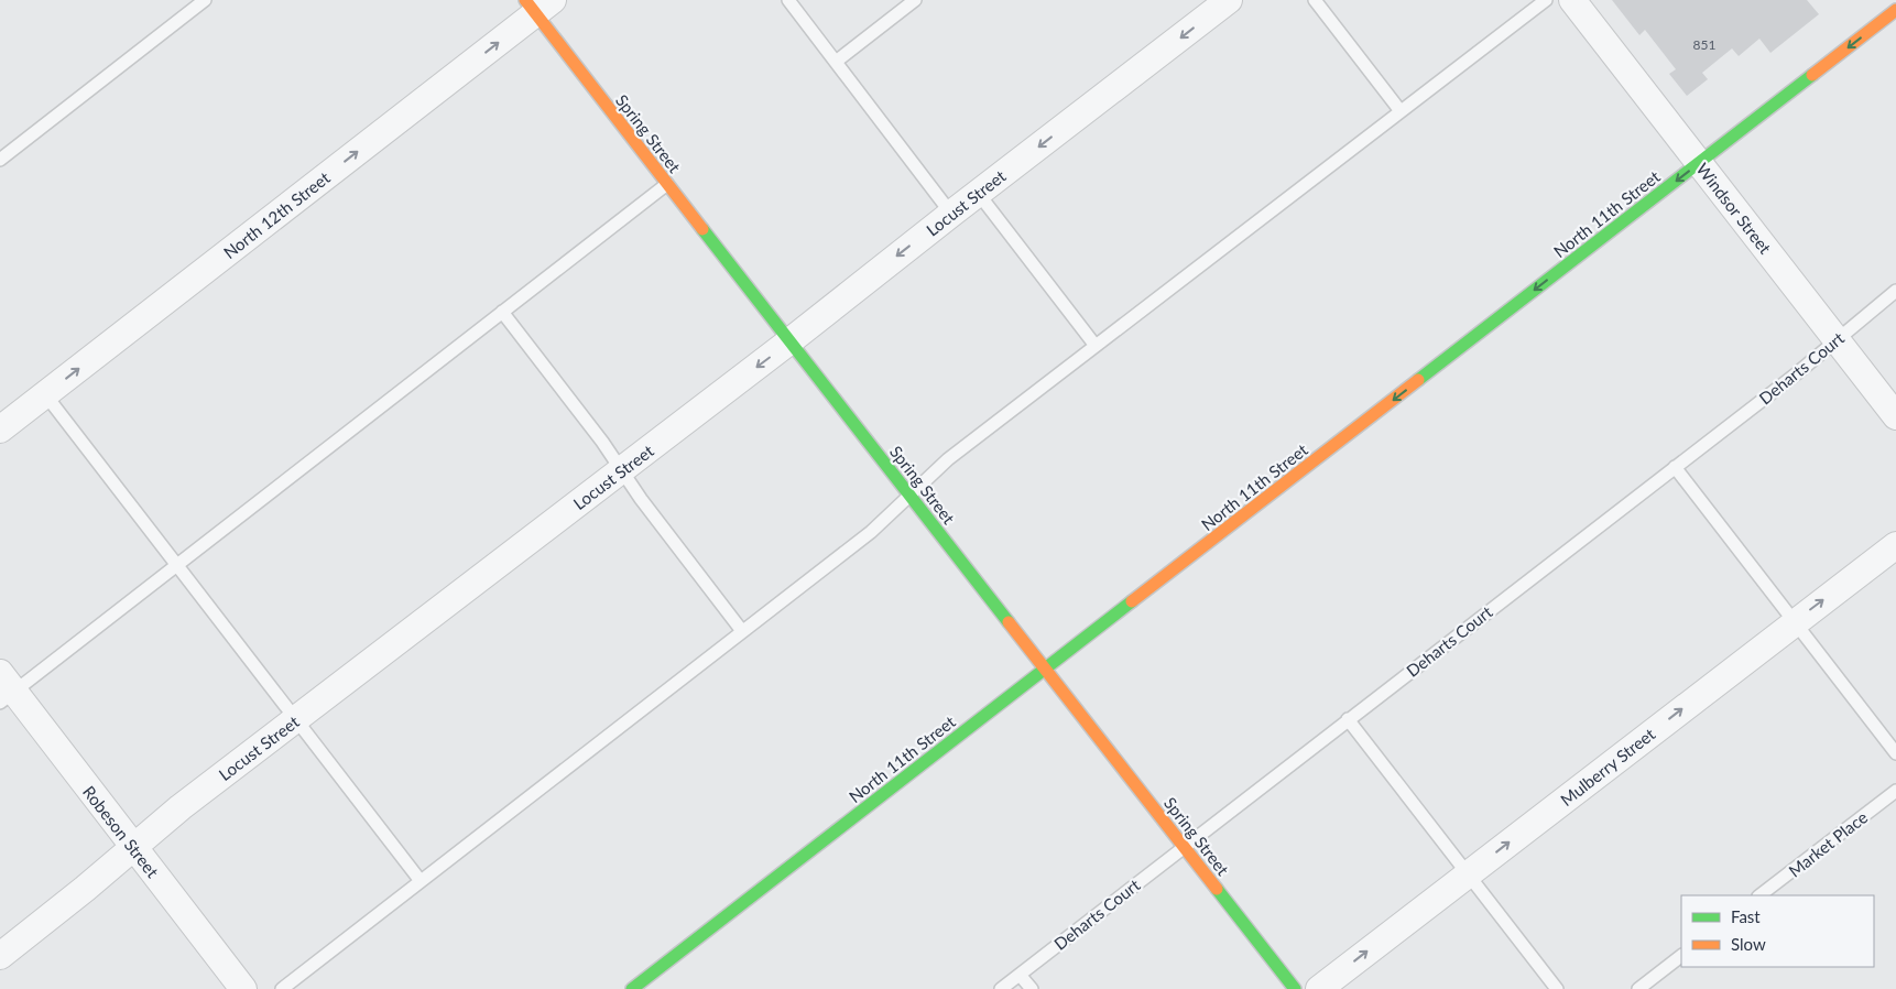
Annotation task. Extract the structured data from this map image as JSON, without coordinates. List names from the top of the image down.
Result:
{
  "streets": {
    "street": [
      "Spring Street",
      "Locust Street",
      "Windsor Street",
      "North 11th Street",
      "North 12th Street",
      "Mulberry Street",
      "Robeson Street"
    ],
    "lane": ["Deharts Court", "Market Place"]
  },
  "crossings": [
    ["Spring Street", "Locust Street"],
    ["Spring Street", "North 11th Street"],
    ["Spring Street", "North 12th Street"],
    ["Spring Street", "Deharts Court"],
    ["Locust Street", "Robeson Street"],
    ["Windsor Street", "North 11th Street"],
    ["Windsor Street", "Deharts Court"]
  ],
  "one_way": [
    "Locust Street",
    "North 11th Street",
    "North 12th Street",
    "Mulberry Street"
  ],
  "house_numbers": ["851"],
  "legend": ["Fast", "Slow"]
}
